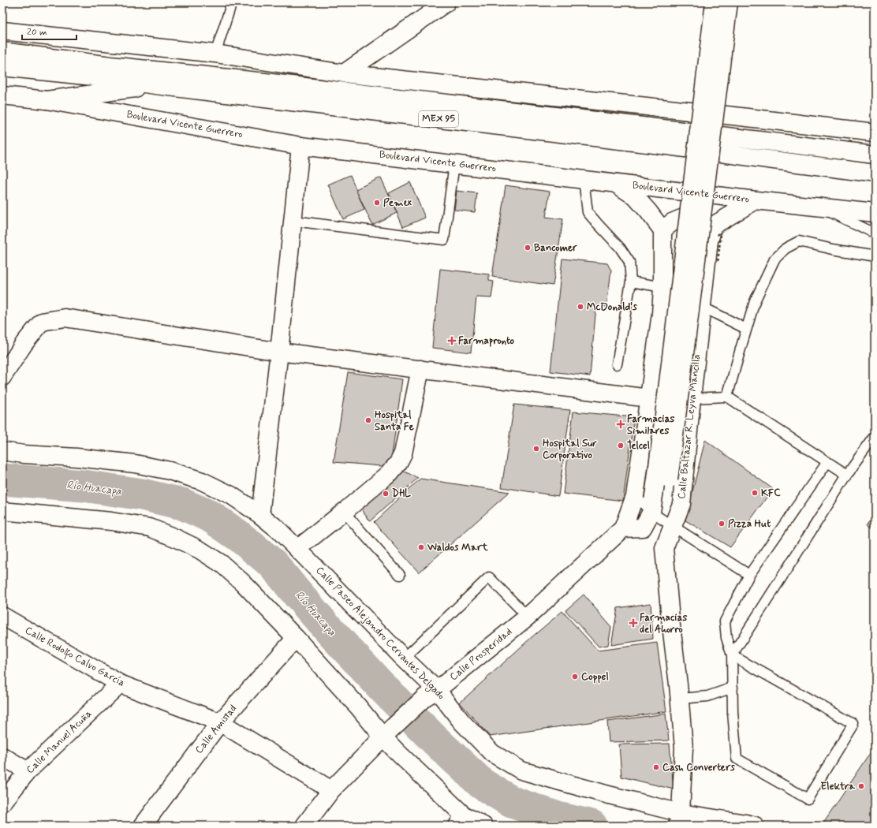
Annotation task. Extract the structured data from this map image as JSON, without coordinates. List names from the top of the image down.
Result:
{
  "streets": {
    "main road": [
      "MEX 95",
      "Boulevard Vicente Guerrero",
      "Calle Baltazar R. Leyva Mancilla",
      "Calle Paseo Alejandro Cervantes Delgado",
      "Calle Prosperidad",
      "Calle Rodolfo Calvo García",
      "Calle Amistad",
      "Calle Manuel Acuña"
    ]
  },
  "crossings": [
    ["Calle Baltazar R. Leyva Mancilla", "Calle Paseo Alejandro Cervantes Delgado"],
    ["Calle Paseo Alejandro Cervantes Delgado", "Calle Prosperidad"],
    ["Calle Prosperidad", "Calle Rodolfo Calvo García"],
    ["Calle Rodolfo Calvo García", "Calle Amistad"],
    ["Calle Rodolfo Calvo García", "Calle Manuel Acuña"]
  ],
  "water": ["Río Huacapa"],
  "places": {
    "other": [
      "Pemex",
      "Bancomer",
      "McDonald's",
      "Hospital Santa Fe",
      "Telcel",
      "Hospital Sur Corporativo",
      "KFC",
      "DHL",
      "Pizza Hut",
      "Waldos Mart",
      "Coppel",
      "Cash Converters",
      "Elektra"
    ],
    "health": ["Farmapronto", "Farmacias Similares", "Farmacias del Ahorro"]
  },
  "scale_bar": "20 m"
}
